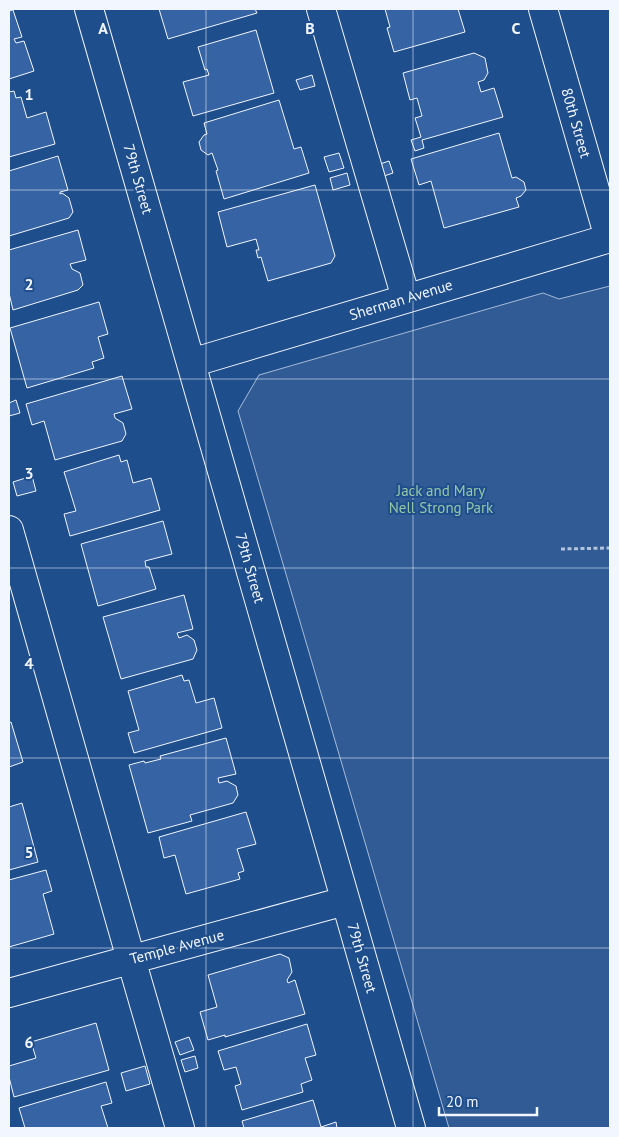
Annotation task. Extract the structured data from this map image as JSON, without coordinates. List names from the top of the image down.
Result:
{
  "streets": {
    "street": [
      "80th Street",
      "79th Street",
      "Sherman Avenue",
      "Temple Avenue"
    ]
  },
  "crossings": [
    ["80th Street", "Sherman Avenue"],
    ["79th Street", "Sherman Avenue"],
    ["79th Street", "Temple Avenue"]
  ],
  "parks": ["Jack and Mary Nell Strong Park"],
  "scale_bar": "20 m",
  "grid": {
    "columns": ["A", "B", "C"],
    "rows": [
      "1",
      "2",
      "3",
      "4",
      "5",
      "6"
    ]
  }
}
